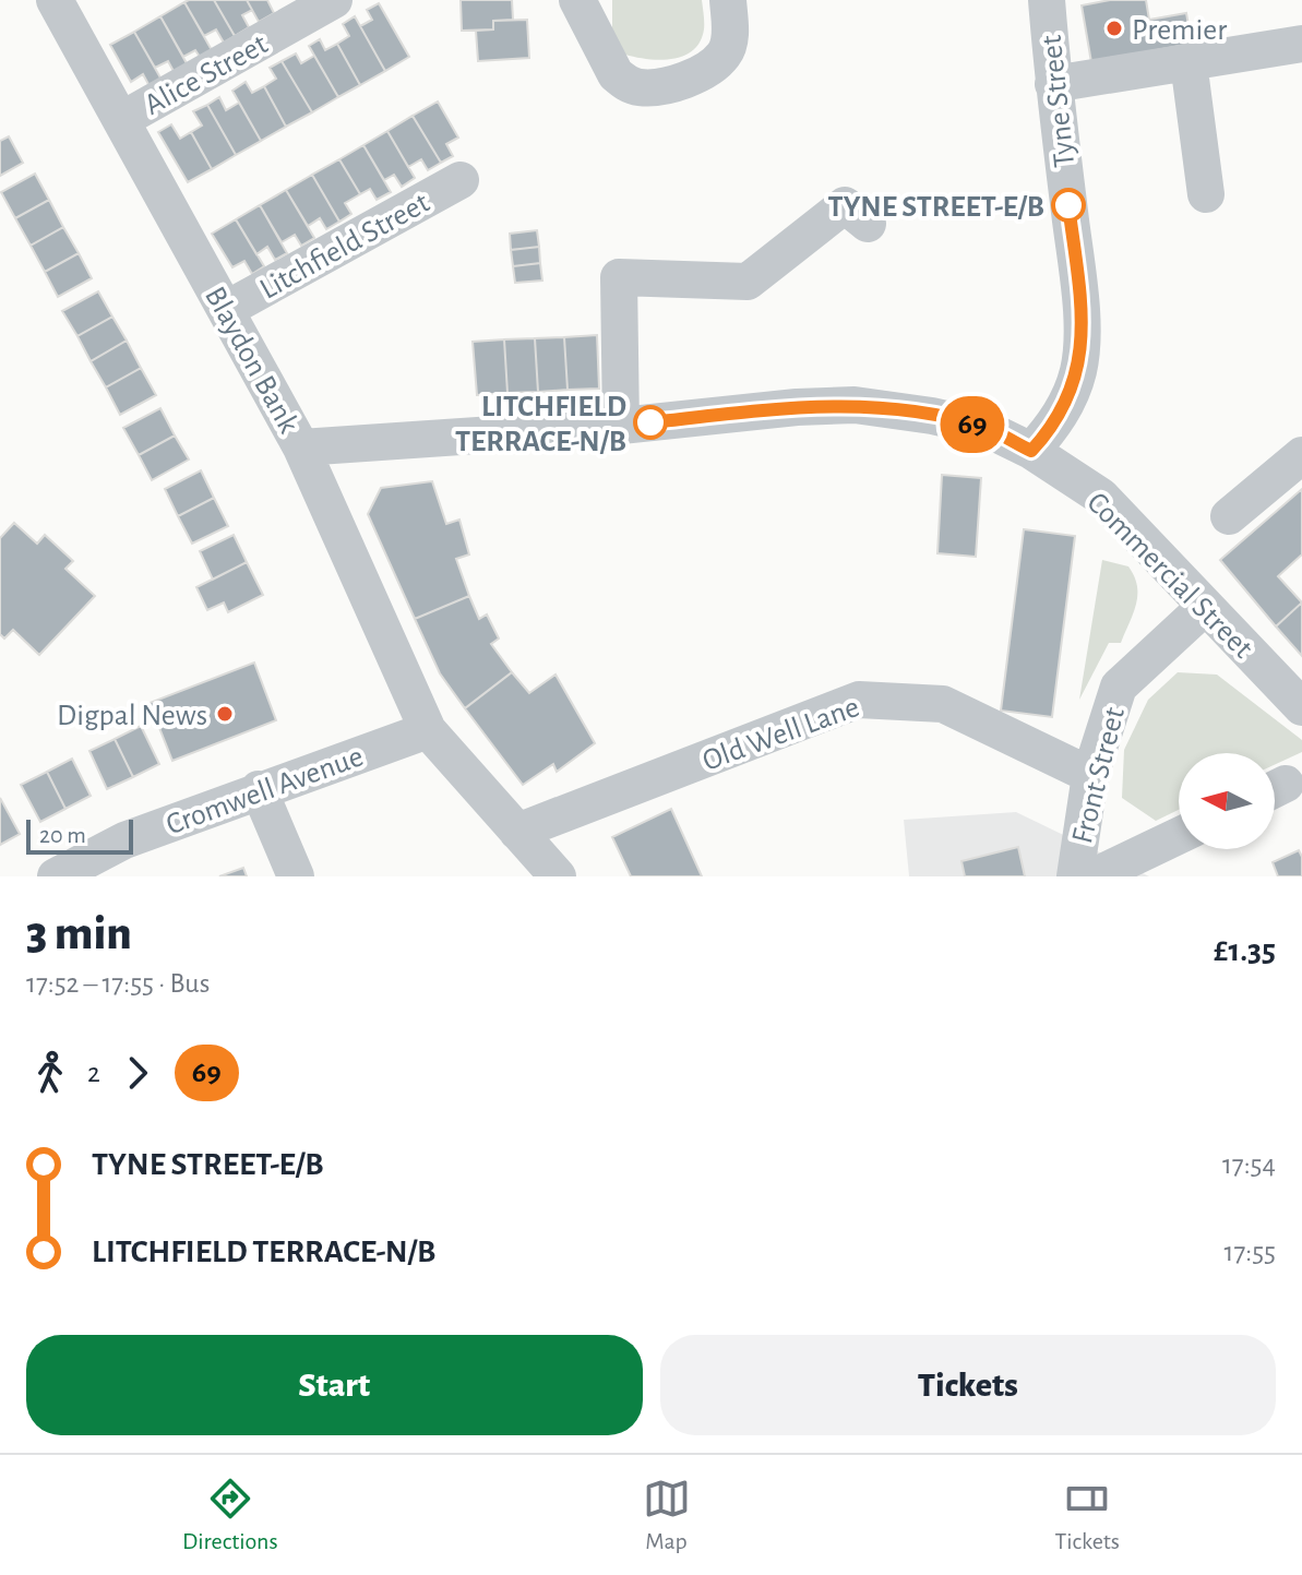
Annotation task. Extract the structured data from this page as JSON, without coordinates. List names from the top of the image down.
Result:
{
  "streets": {
    "street": [
      "Alice Street",
      "Tyne Street",
      "Litchfield Street",
      "Blaydon Bank",
      "Commercial Street",
      "Old Well Lane",
      "Front Street",
      "Cromwell Avenue"
    ]
  },
  "crossings": [
    ["Alice Street", "Blaydon Bank"],
    ["Tyne Street", "Commercial Street"],
    ["Litchfield Street", "Blaydon Bank"],
    ["Blaydon Bank", "Commercial Street"],
    ["Blaydon Bank", "Old Well Lane"],
    ["Blaydon Bank", "Cromwell Avenue"],
    ["Commercial Street", "Front Street"],
    ["Old Well Lane", "Front Street"]
  ],
  "places": [
    "Premier",
    "TYNE STREET-E/B",
    "LITCHFIELD TERRACE-N/B",
    "Digpal News"
  ],
  "lines": ["bus line 69"],
  "scale_bar": "20 m",
  "north": "left",
  "page": {
    "on_map": "69",
    "scale": "20 m",
    "heading": ["3 min", "17:52 – 17:55 · Bus", "£1.35"],
    "legs": ["2", "69"],
    "list": [
      {
        "name": "TYNE STREET-E/B",
        "value": "17:54"
      },
      {
        "name": "LITCHFIELD TERRACE-N/B",
        "value": "17:55"
      }
    ],
    "buttons": ["Start", "Tickets"],
    "tabs": ["Directions", "Map", "Tickets"]
  }
}
